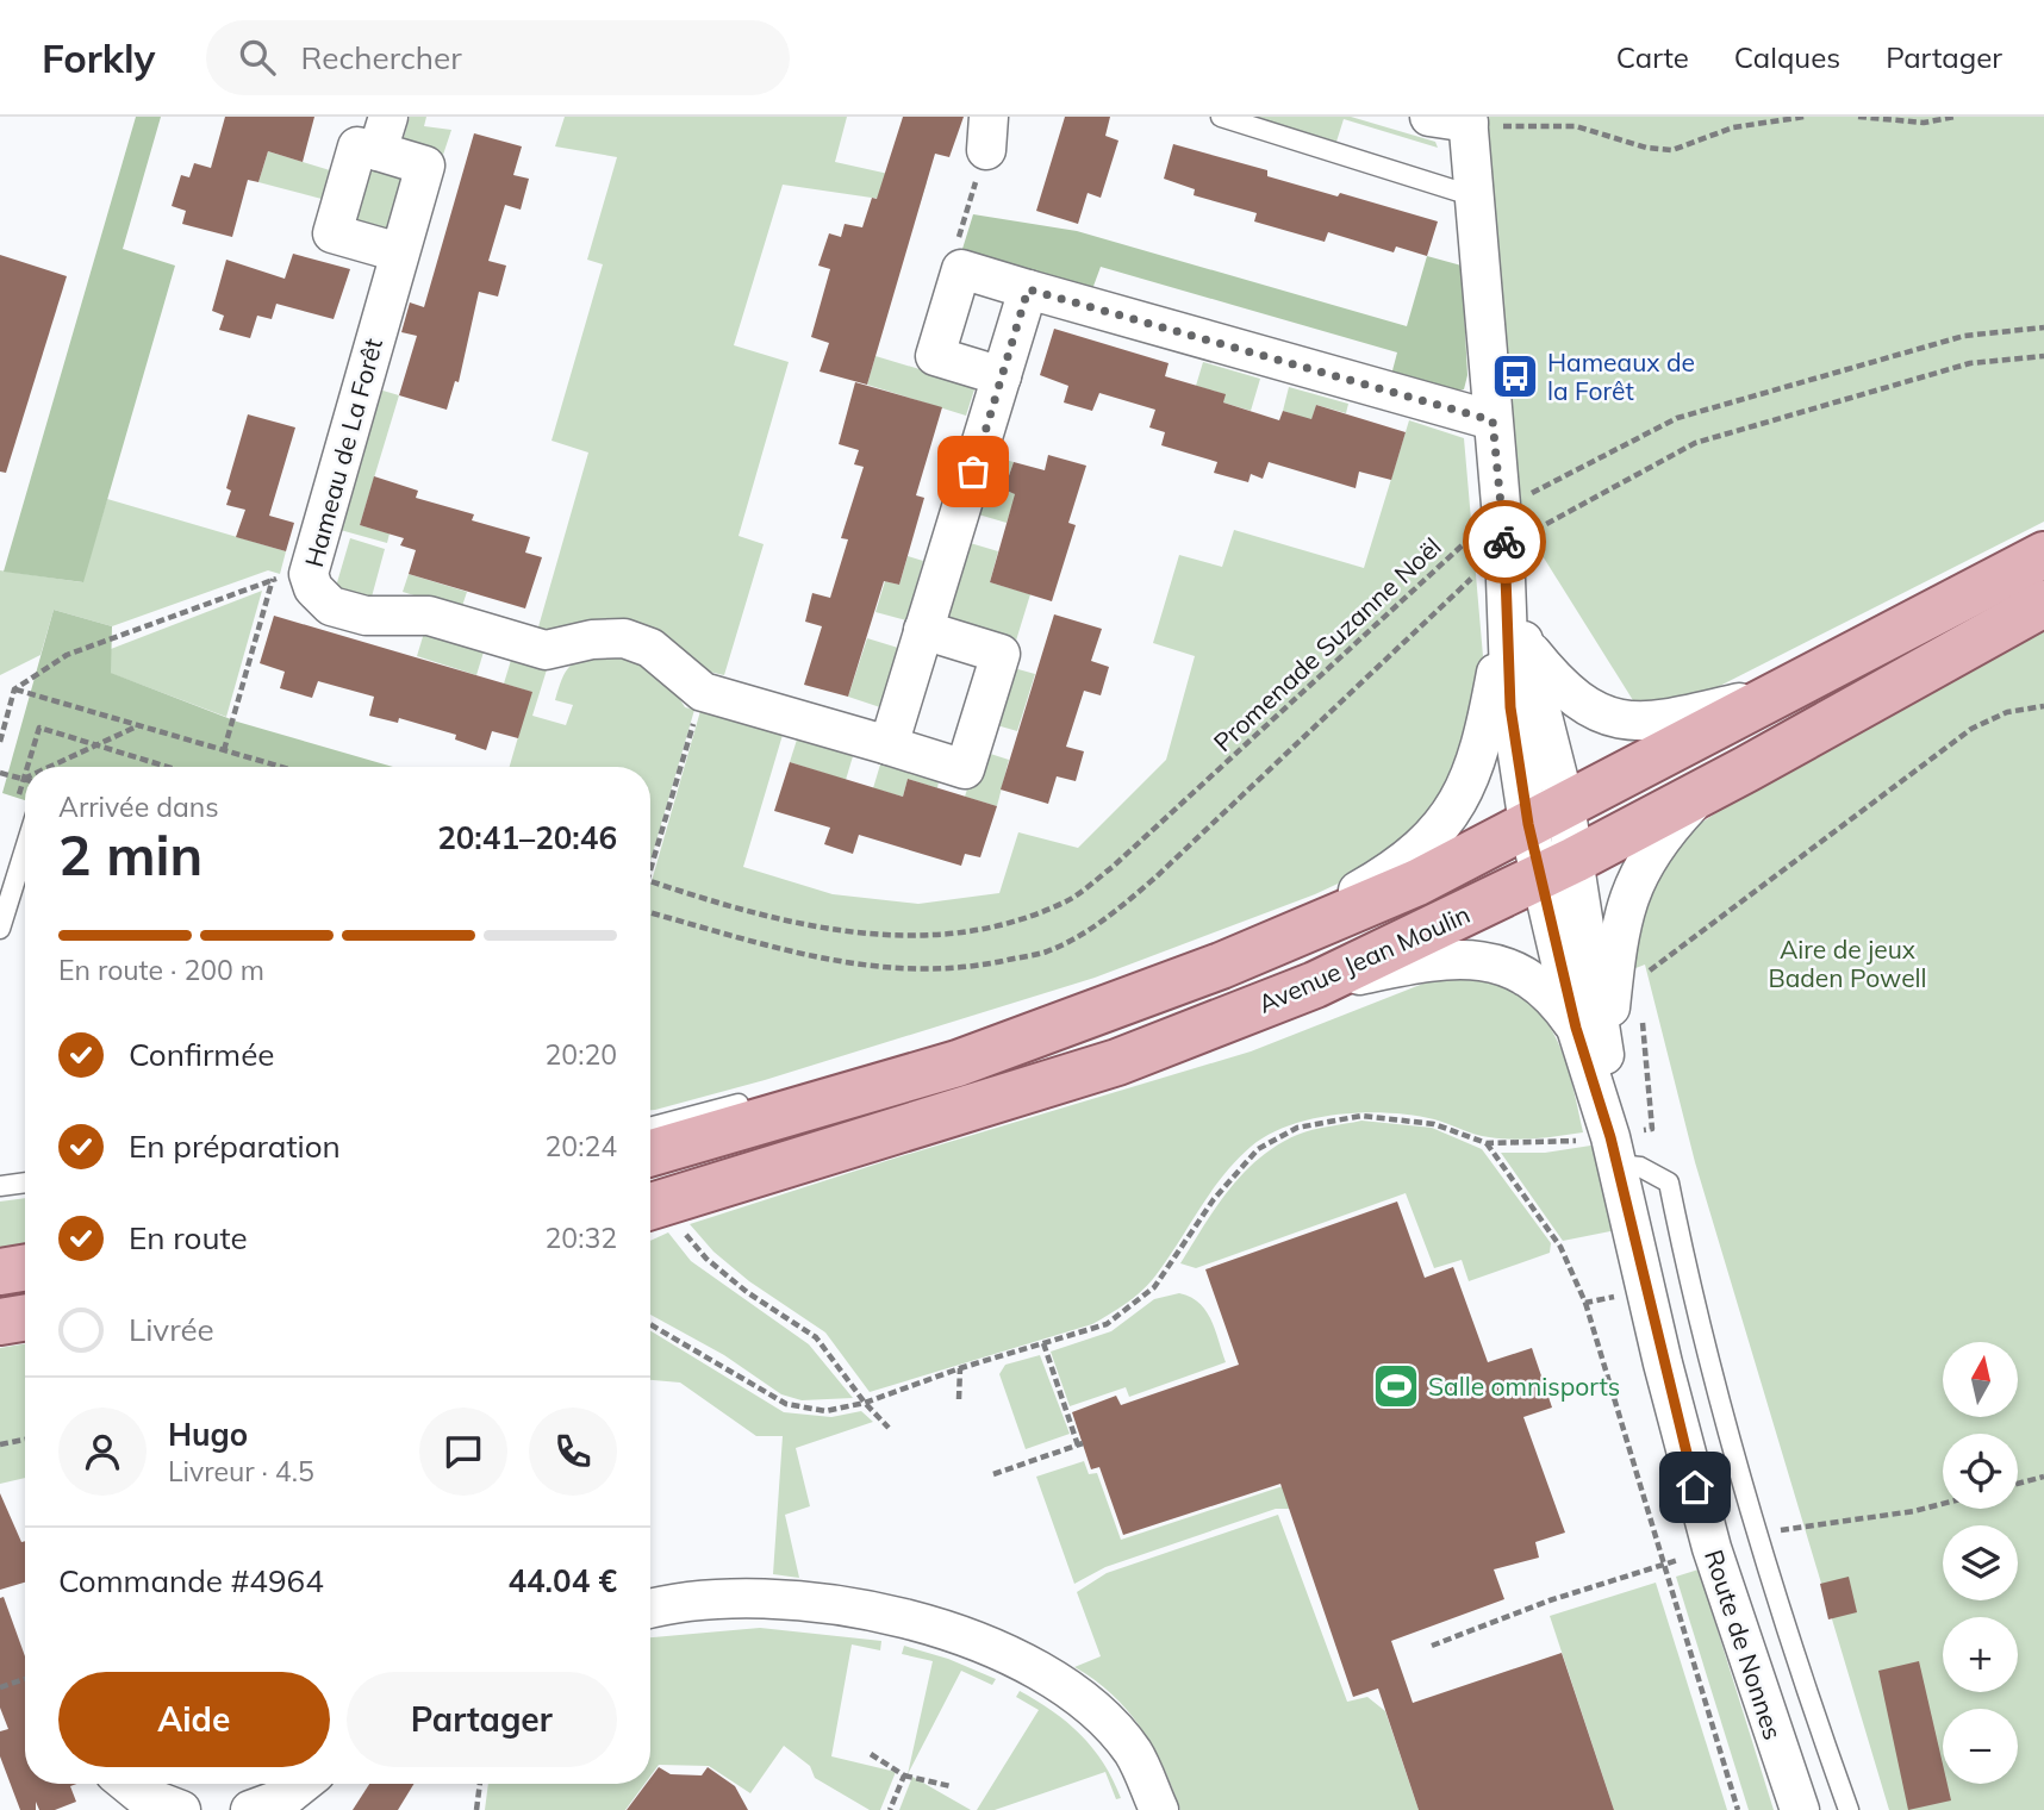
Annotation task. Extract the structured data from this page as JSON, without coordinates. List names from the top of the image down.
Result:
{
  "streets": {
    "main road": ["Avenue Jean Moulin"],
    "street": ["Hameau de La Forêt", "Route de Nonnes"],
    "path": ["Promenade Suzanne Noël"]
  },
  "crossings": [
    ["Avenue Jean Moulin", "Route de Nonnes"]
  ],
  "parks": ["Aire de jeux Baden Powell"],
  "places": {
    "bus stop": ["Hameaux de la Forêt"],
    "sports": ["Salle omnisports"]
  },
  "north": "top",
  "page": {
    "header": "Forkly",
    "search": "Rechercher",
    "nav": ["Carte", "Calques", "Partager"],
    "heading": ["2 min", "Arrivée dans", "20:41–20:46"],
    "panel": [
      "Hugo",
      "Livreur · 4.5",
      "Commande #4964",
      "44.04 €"
    ],
    "bar": "En route · 200 m",
    "list": [
      ["Confirmée", "20:20"],
      ["En préparation", "20:24"],
      ["En route", "20:32"],
      "Livrée"
    ],
    "map_buttons": ["+", "−"],
    "buttons": ["Aide", "Partager"]
  }
}
